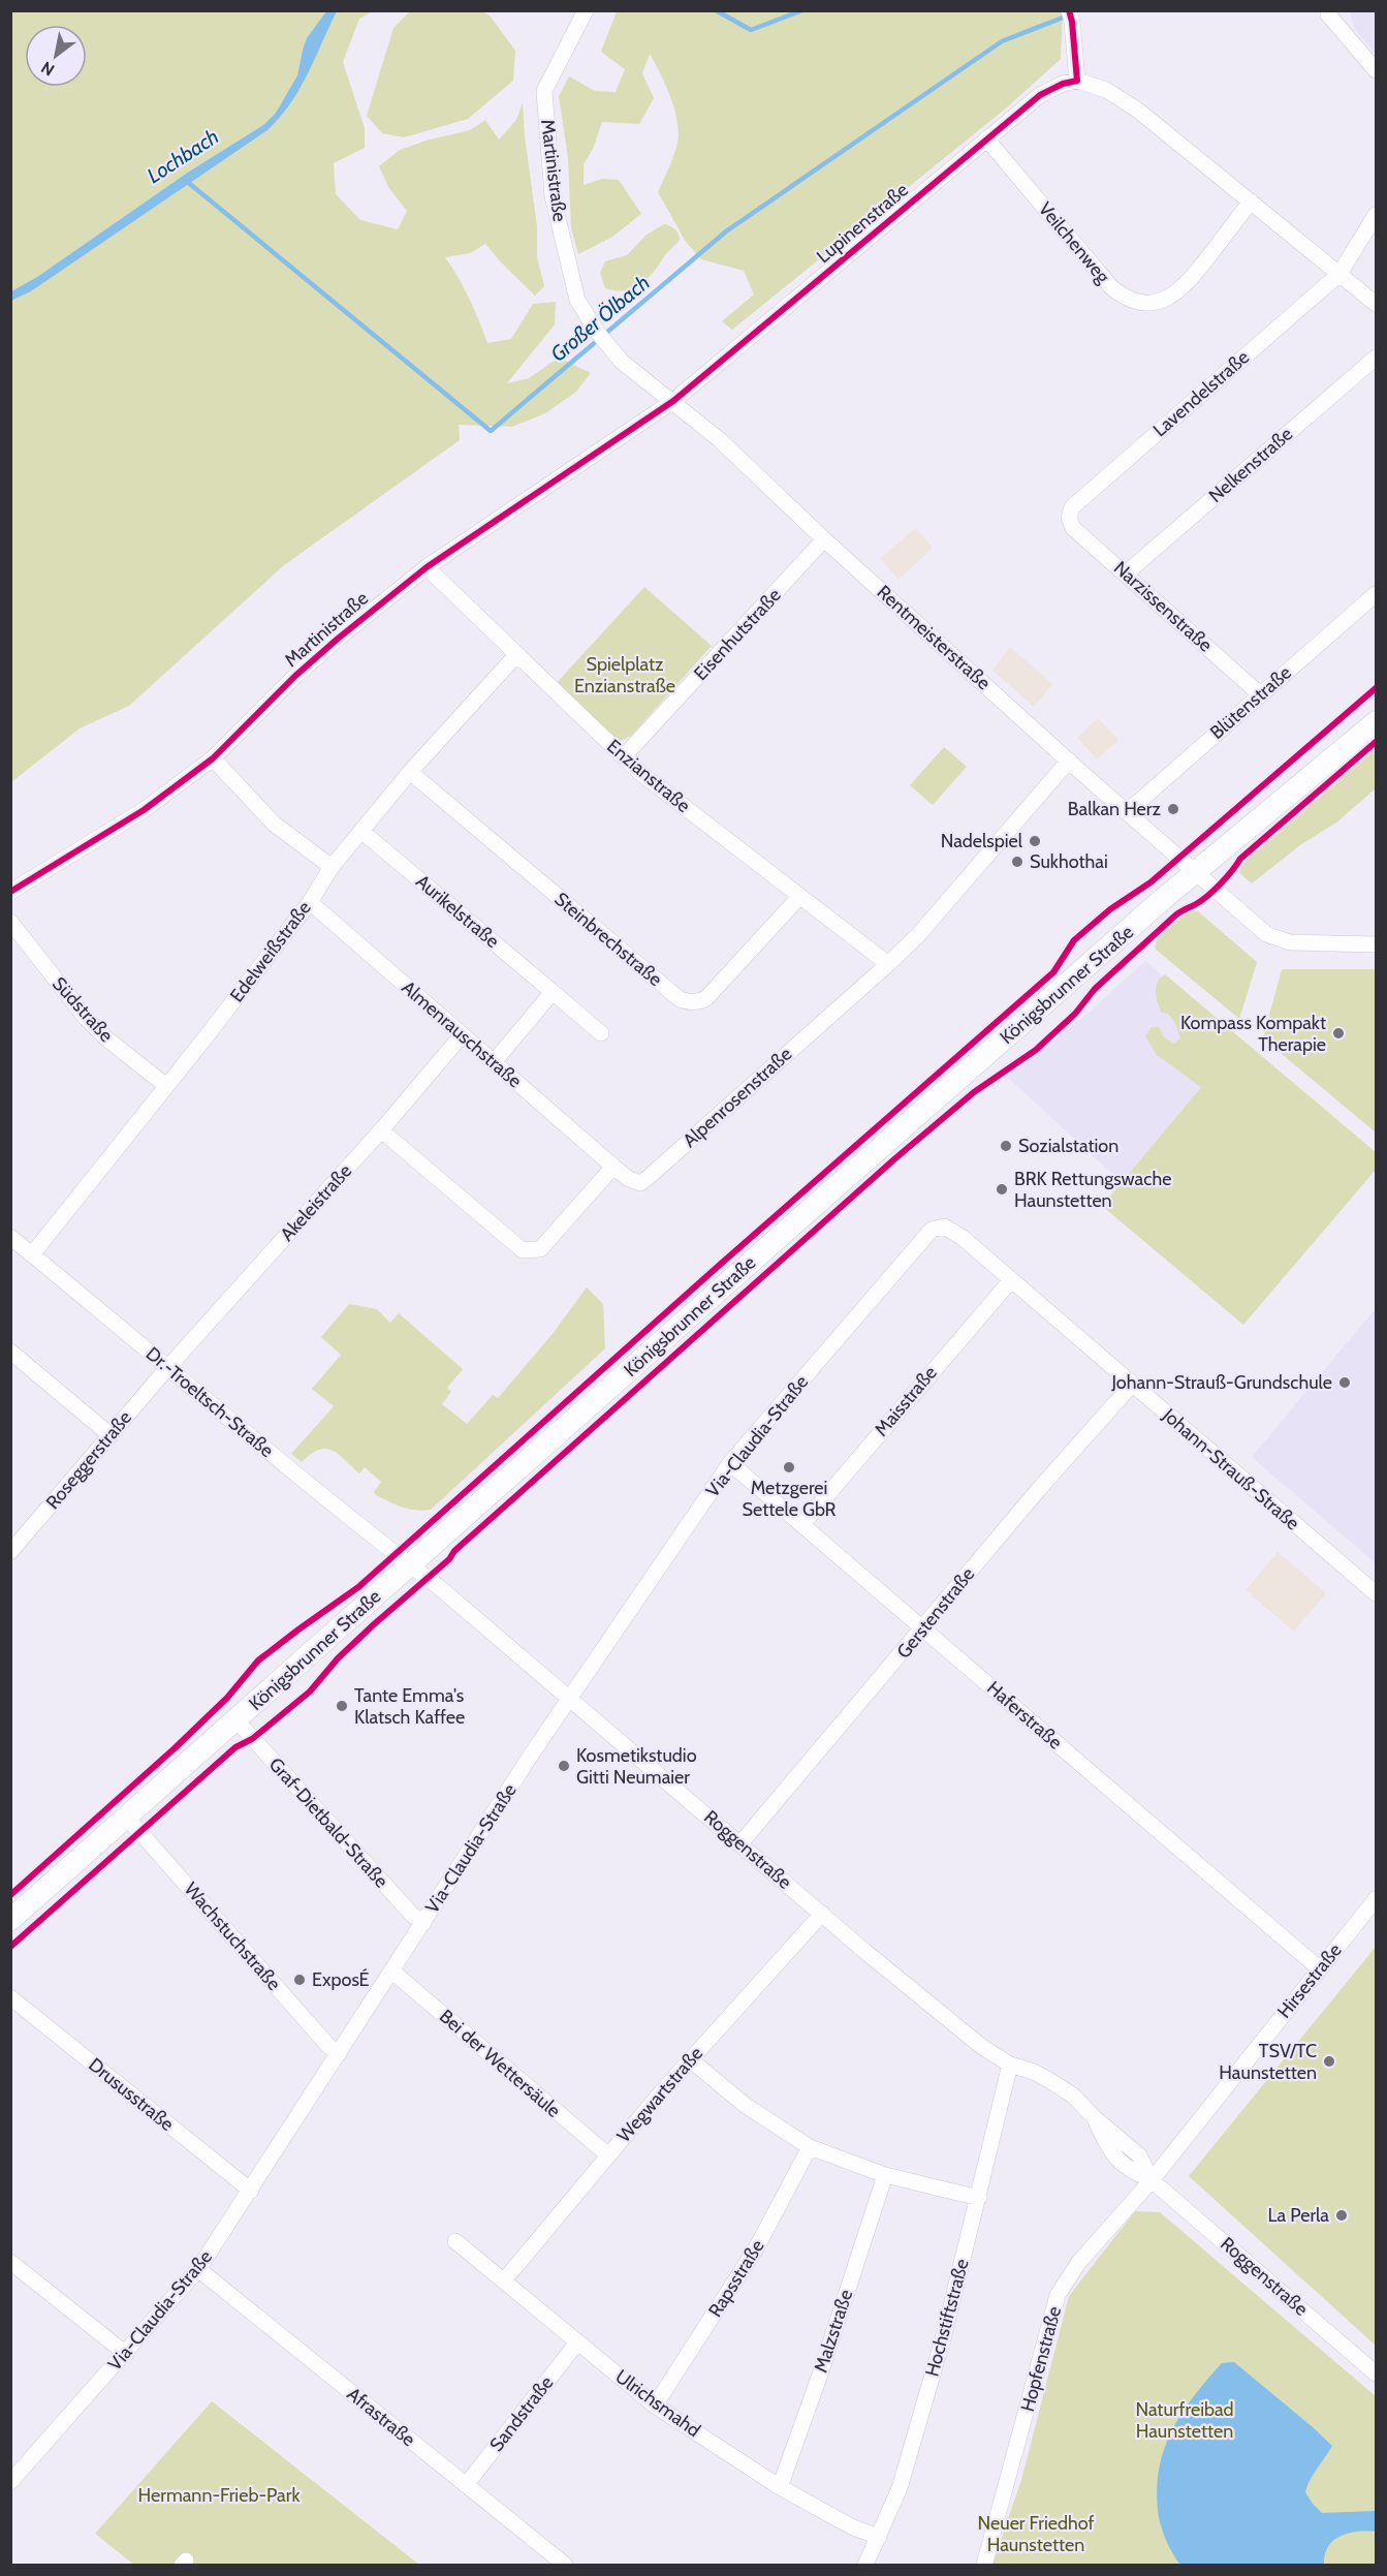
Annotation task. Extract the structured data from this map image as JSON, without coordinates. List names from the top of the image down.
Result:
{
  "streets": {
    "main road": ["Königsbrunner Straße"],
    "street": [
      "Martinistraße",
      "Lupinenstraße",
      "Veilchenweg",
      "Lavendelstraße",
      "Nelkenstraße",
      "Narzissenstraße",
      "Eisenhutstraße",
      "Rentmeisterstraße",
      "Blütenstraße",
      "Enzianstraße",
      "Aurikelstraße",
      "Steinbrechstraße",
      "Edelweißstraße",
      "Südstraße",
      "Almenrauschstraße",
      "Alpenrosenstraße",
      "Akeleistraße",
      "Maisstraße",
      "Dr.-Troeltsch-Straße",
      "Via-Claudia-Straße",
      "Roseggerstraße",
      "Johann-Strauß-Straße",
      "Gerstenstraße",
      "Haferstraße",
      "Graf-Dietbald-Straße",
      "Roggenstraße",
      "Wachstuchstraße",
      "Hirsestraße",
      "Bei der Wettersäule",
      "Drususstraße",
      "Wegwartstraße",
      "Rapsstraße",
      "Hochstiftstraße",
      "Malzstraße",
      "Hopfenstraße",
      "Ulrichsmahd",
      "Sandstraße",
      "Afrastraße"
    ]
  },
  "crossings": [
    ["Martinistraße", "Lupinenstraße"],
    ["Martinistraße", "Rentmeisterstraße"],
    ["Martinistraße", "Enzianstraße"],
    ["Lupinenstraße", "Veilchenweg"],
    ["Lupinenstraße", "Rentmeisterstraße"],
    ["Lavendelstraße", "Narzissenstraße"],
    ["Nelkenstraße", "Narzissenstraße"],
    ["Narzissenstraße", "Blütenstraße"],
    ["Eisenhutstraße", "Rentmeisterstraße"],
    ["Eisenhutstraße", "Enzianstraße"],
    ["Rentmeisterstraße", "Blütenstraße"],
    ["Rentmeisterstraße", "Königsbrunner Straße"],
    ["Rentmeisterstraße", "Alpenrosenstraße"],
    ["Enzianstraße", "Steinbrechstraße"],
    ["Enzianstraße", "Edelweißstraße"],
    ["Enzianstraße", "Alpenrosenstraße"],
    ["Aurikelstraße", "Edelweißstraße"],
    ["Steinbrechstraße", "Edelweißstraße"],
    ["Edelweißstraße", "Südstraße"],
    ["Edelweißstraße", "Almenrauschstraße"],
    ["Edelweißstraße", "Dr.-Troeltsch-Straße"],
    ["Königsbrunner Straße", "Dr.-Troeltsch-Straße"],
    ["Königsbrunner Straße", "Graf-Dietbald-Straße"],
    ["Königsbrunner Straße", "Roggenstraße"],
    ["Königsbrunner Straße", "Wachstuchstraße"],
    ["Almenrauschstraße", "Alpenrosenstraße"],
    ["Almenrauschstraße", "Akeleistraße"],
    ["Akeleistraße", "Dr.-Troeltsch-Straße"],
    ["Akeleistraße", "Roseggerstraße"],
    ["Maisstraße", "Johann-Strauß-Straße"],
    ["Maisstraße", "Haferstraße"],
    ["Dr.-Troeltsch-Straße", "Roseggerstraße"],
    ["Dr.-Troeltsch-Straße", "Roggenstraße"],
    ["Via-Claudia-Straße", "Johann-Strauß-Straße"],
    ["Via-Claudia-Straße", "Haferstraße"],
    ["Via-Claudia-Straße", "Graf-Dietbald-Straße"],
    ["Via-Claudia-Straße", "Roggenstraße"],
    ["Via-Claudia-Straße", "Wachstuchstraße"],
    ["Via-Claudia-Straße", "Bei der Wettersäule"],
    ["Via-Claudia-Straße", "Drususstraße"],
    ["Via-Claudia-Straße", "Afrastraße"],
    ["Johann-Strauß-Straße", "Gerstenstraße"],
    ["Gerstenstraße", "Haferstraße"],
    ["Gerstenstraße", "Roggenstraße"],
    ["Haferstraße", "Hirsestraße"],
    ["Roggenstraße", "Hirsestraße"],
    ["Roggenstraße", "Wegwartstraße"],
    ["Roggenstraße", "Hochstiftstraße"],
    ["Roggenstraße", "Hopfenstraße"],
    ["Hirsestraße", "Hopfenstraße"],
    ["Bei der Wettersäule", "Wegwartstraße"],
    ["Wegwartstraße", "Ulrichsmahd"],
    ["Rapsstraße", "Ulrichsmahd"],
    ["Hochstiftstraße", "Ulrichsmahd"],
    ["Malzstraße", "Ulrichsmahd"],
    ["Ulrichsmahd", "Sandstraße"],
    ["Sandstraße", "Afrastraße"]
  ],
  "water": ["Lochbach", "Großer Ölbach"],
  "parks": [
    "Spielplatz Enzianstraße",
    "Naturfreibad Haunstetten",
    "Hermann-Frieb-Park",
    "Neuer Friedhof Haunstetten"
  ],
  "places": [
    "Balkan Herz",
    "Nadelspiel",
    "Sukhothai",
    "Kompass Kompakt Therapie",
    "Sozialstation",
    "BRK Rettungswache Haunstetten",
    "Johann-Strauß-Grundschule",
    "Metzgerei Settele GbR",
    "Tante Emma's Klatsch Kaffee",
    "Kosmetikstudio Gitti Neumaier",
    "ExposÉ",
    "TSV/TC Haunstetten",
    "La Perla"
  ],
  "north": "bottom left"
}
